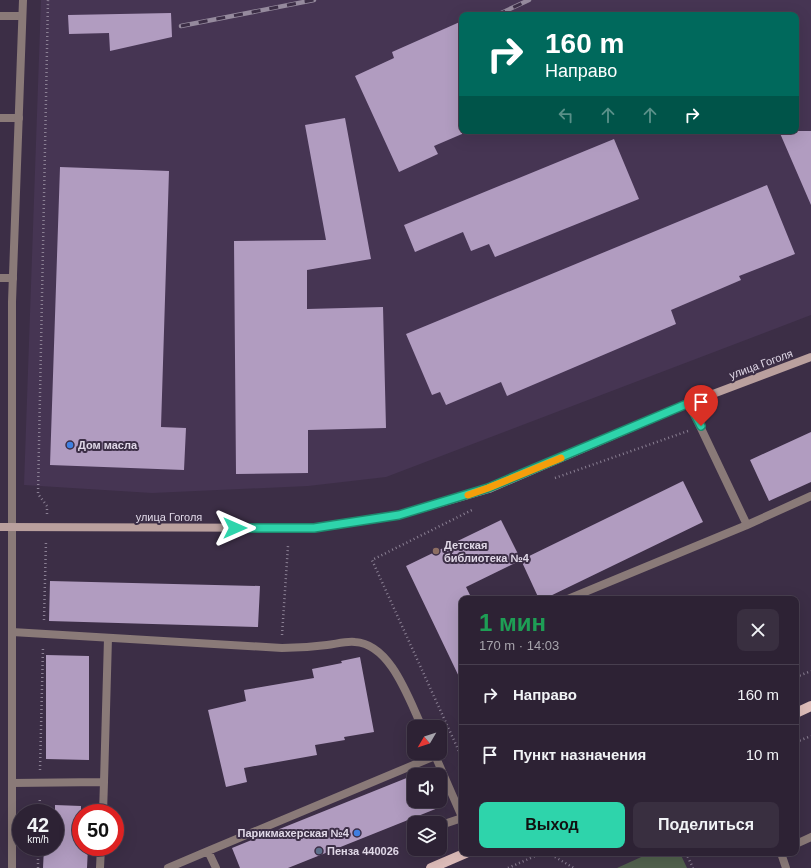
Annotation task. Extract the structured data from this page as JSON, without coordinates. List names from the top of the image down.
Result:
{
  "streets": {
    "main road": ["улица Гоголя"]
  },
  "places": [
    "Дом масла",
    "Детская библиотека №4",
    "Парикмахерская №4",
    "Пенза 440026"
  ],
  "north": "bottom left",
  "page": {
    "turn": ["160 m", "Направо"],
    "heading": ["1 мин", "170 m · 14:03"],
    "list": [
      {
        "name": "Направо",
        "value": "160 m"
      },
      {
        "name": "Пункт назначения",
        "value": "10 m"
      }
    ],
    "buttons": ["Выход", "Поделиться"],
    "speed": "42 km/h",
    "limit": "50"
  }
}
